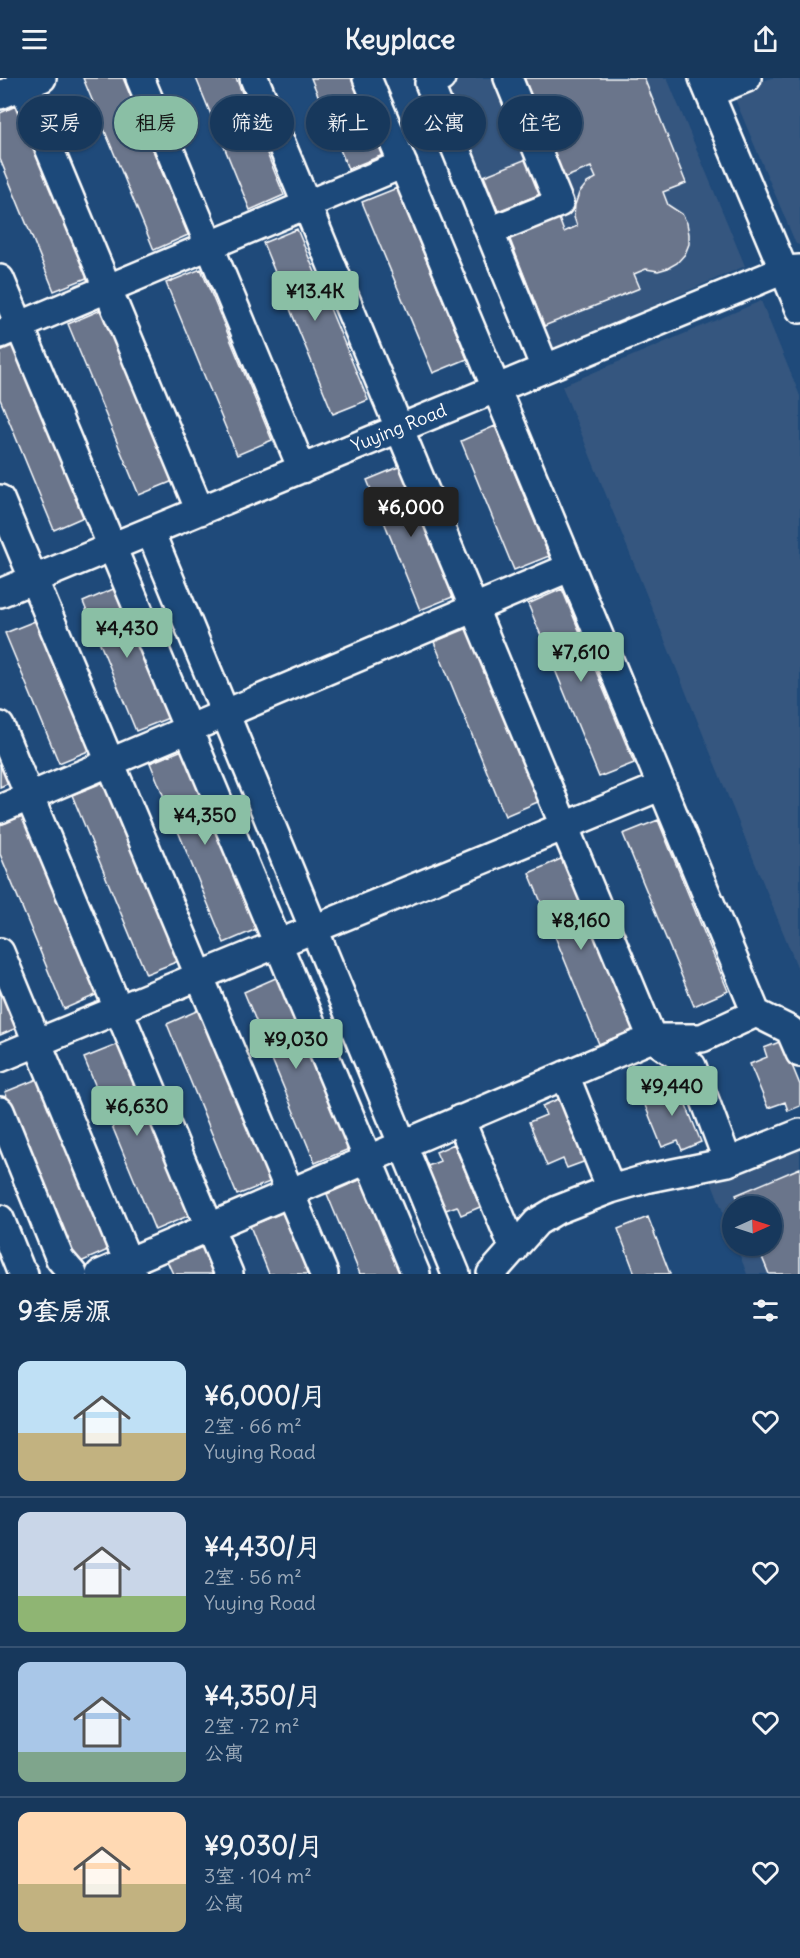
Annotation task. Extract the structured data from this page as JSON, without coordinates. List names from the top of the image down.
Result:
{
  "streets": {
    "street": ["Yuying Road"]
  },
  "north": "right",
  "page": {
    "header": "Keyplace",
    "chip": [
      "买房",
      "租房",
      "筛选",
      "新上",
      "公寓",
      "住宅"
    ],
    "price": [
      "¥13.4K",
      "¥6,000",
      "¥4,430",
      "¥7,610",
      "¥4,350",
      "¥8,160",
      "¥9,030",
      "¥9,440",
      "¥6,630"
    ],
    "heading": "9套房源",
    "list": [
      {
        "name": "¥6,000/月",
        "note": "2室 · 66 m² · Yuying Road"
      },
      {
        "name": "¥4,430/月",
        "note": "2室 · 56 m² · Yuying Road"
      },
      {
        "name": "¥4,350/月",
        "note": "2室 · 72 m² · 公寓"
      },
      {
        "name": "¥9,030/月",
        "note": "3室 · 104 m² · 公寓"
      }
    ]
  }
}
